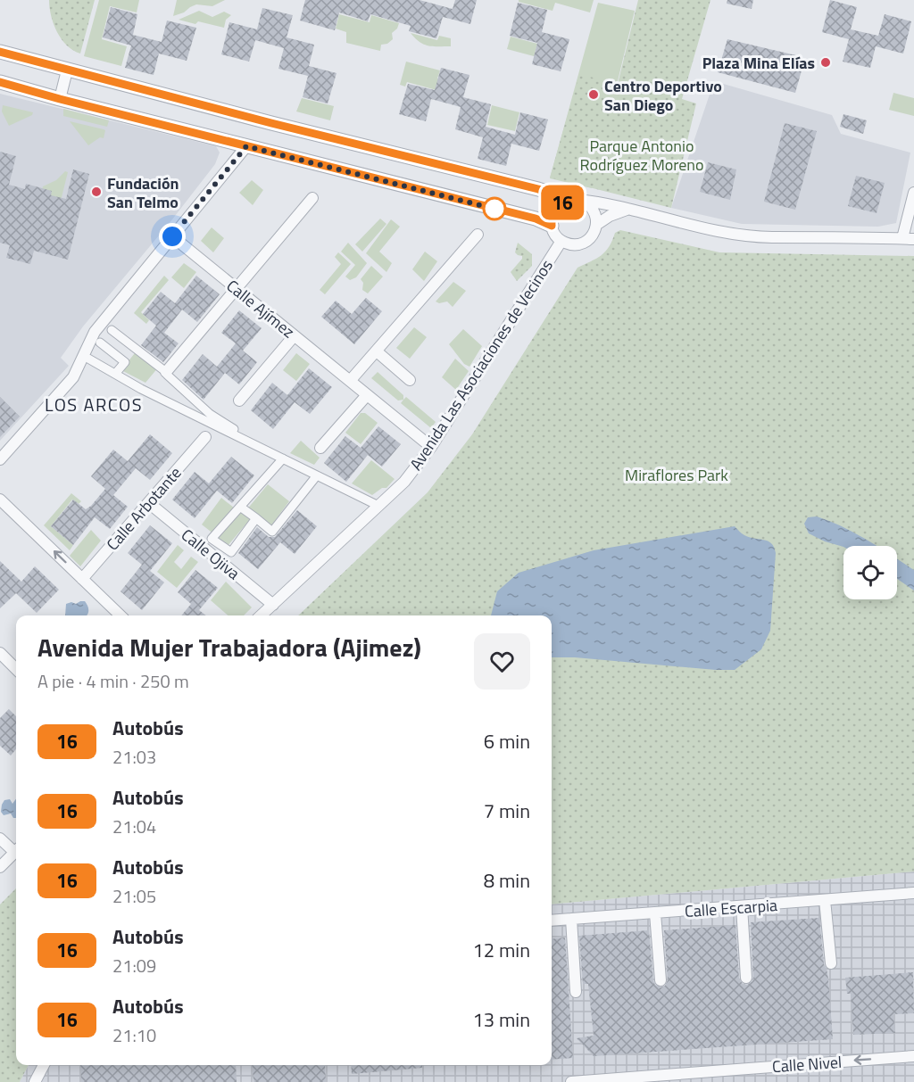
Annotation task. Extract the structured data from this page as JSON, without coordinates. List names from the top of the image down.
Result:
{
  "streets": {
    "street": [
      "Calle Ajímez",
      "Avenida Las Asociaciones de Vecinos",
      "Calle Arbotante",
      "Calle Ojiva",
      "Calle Escarpia",
      "Calle Nivel"
    ]
  },
  "crossings": [
    ["Calle Ajímez", "Avenida Las Asociaciones de Vecinos"],
    ["Avenida Las Asociaciones de Vecinos", "Calle Ojiva"],
    ["Calle Arbotante", "Calle Ojiva"]
  ],
  "one_way": ["Calle Nivel"],
  "districts": ["LOS ARCOS"],
  "parks": ["Parque Antonio Rodríguez Moreno", "Miraflores Park"],
  "places": ["Plaza Mina Elías", "Centro Deportivo San Diego", "Fundación San Telmo"],
  "lines": ["bus line 16"],
  "page": {
    "on_map": "16",
    "heading": ["Avenida Mujer Trabajadora (Ajimez)", "A pie · 4 min · 250 m"],
    "list": [
      {
        "mark": "16",
        "name": "Autobús",
        "note": "21:03",
        "value": "6 min"
      },
      {
        "mark": "16",
        "name": "Autobús",
        "note": "21:04",
        "value": "7 min"
      },
      {
        "mark": "16",
        "name": "Autobús",
        "note": "21:05",
        "value": "8 min"
      },
      {
        "mark": "16",
        "name": "Autobús",
        "note": "21:09",
        "value": "12 min"
      },
      {
        "mark": "16",
        "name": "Autobús",
        "note": "21:10",
        "value": "13 min"
      }
    ]
  }
}
